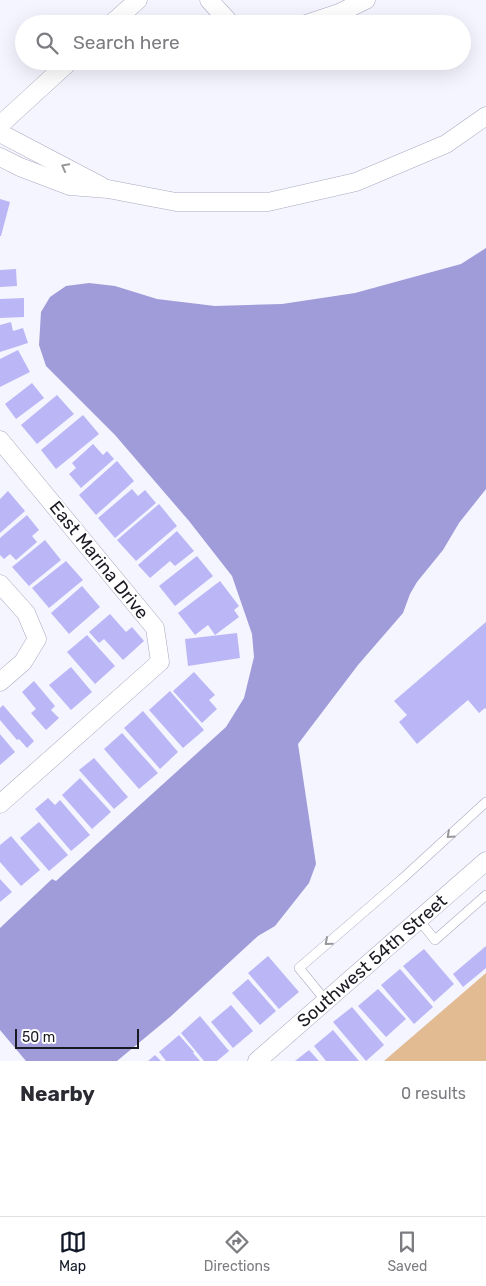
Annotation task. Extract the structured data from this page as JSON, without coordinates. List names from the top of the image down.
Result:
{
  "streets": {
    "street": ["East Marina Drive", "Southwest 54th Street"]
  },
  "scale_bar": "50 m",
  "page": {
    "search": "Search here",
    "scale": "50 m",
    "heading": ["Nearby", "0 results"],
    "nav": ["Map", "Directions", "Saved"]
  }
}
